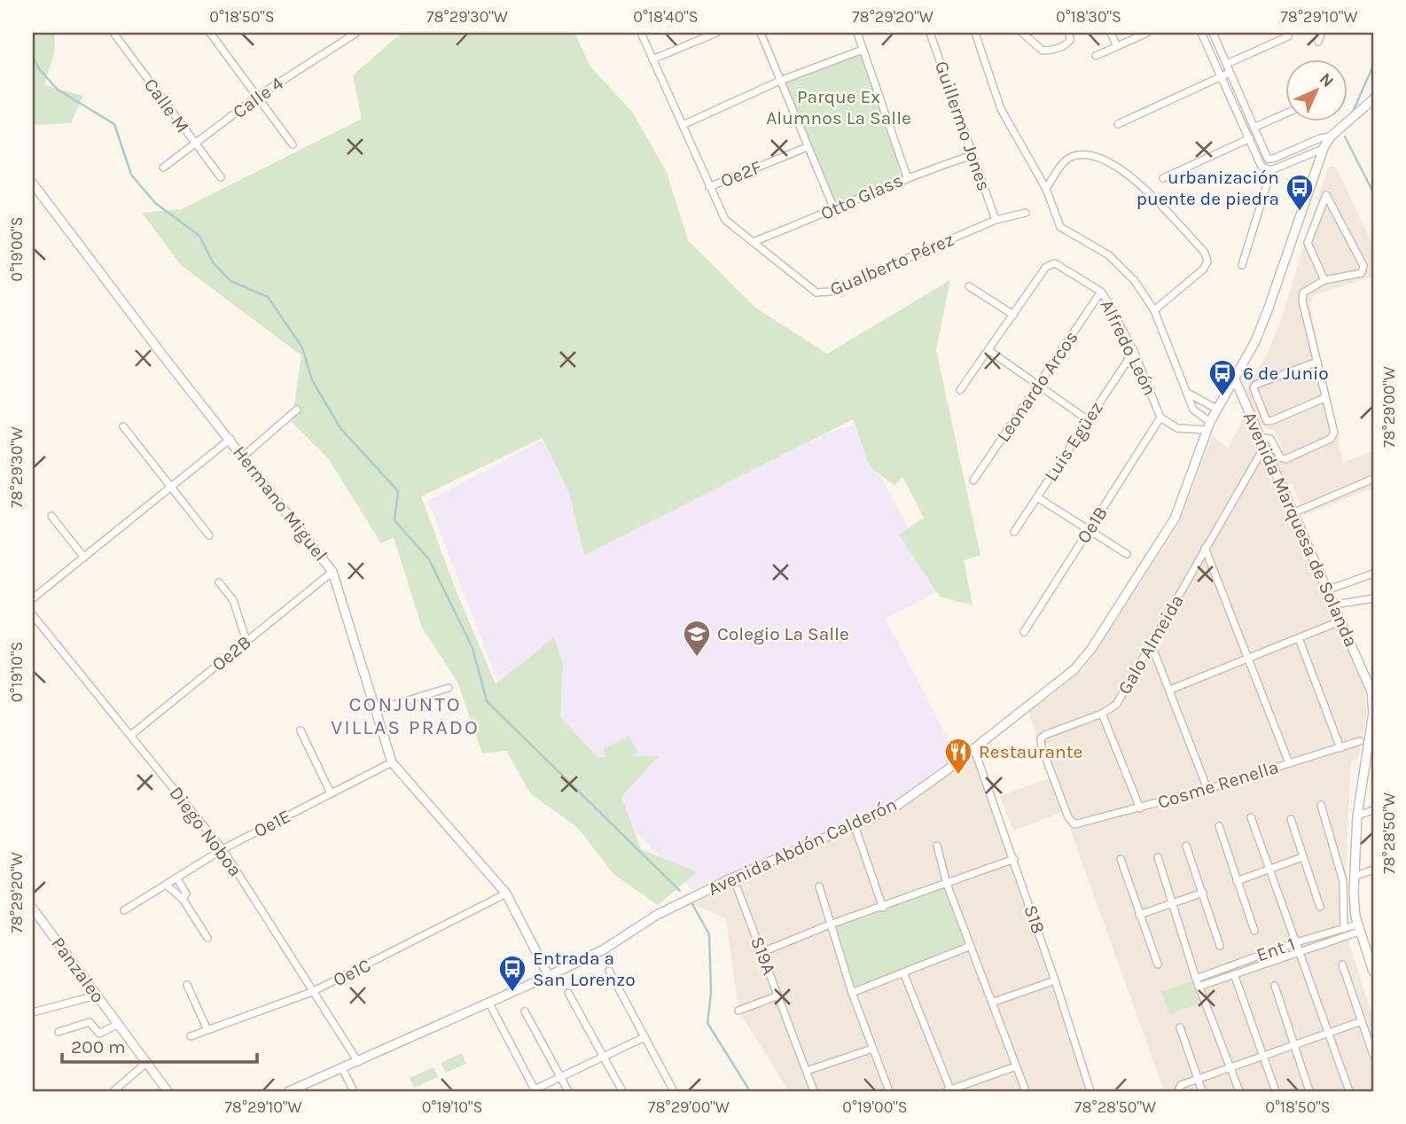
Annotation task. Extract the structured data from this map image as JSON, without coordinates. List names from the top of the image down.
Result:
{
  "streets": {
    "street": [
      "Calle 4",
      "Calle M",
      "Guillermo Jones",
      "Oe2F",
      "Otto Glass",
      "Gualberto Pérez",
      "Alfredo León",
      "Leonardo Arcos",
      "Luis Egüez",
      "Hermano Miguel",
      "Oe1B",
      "Avenida Marquesa de Solanda",
      "Galo Almeida",
      "Oe2B",
      "Cosme Renella",
      "Oe1E",
      "Diego Noboa",
      "Avenida Abdón Calderón",
      "S18",
      "Ent 1",
      "S19A",
      "Panzaleo",
      "Oe1C"
    ]
  },
  "crossings": [
    ["Calle 4", "Calle M"],
    ["Guillermo Jones", "Otto Glass"],
    ["Guillermo Jones", "Gualberto Pérez"],
    ["Oe2F", "Gualberto Pérez"],
    ["Otto Glass", "Gualberto Pérez"],
    ["Alfredo León", "Leonardo Arcos"],
    ["Alfredo León", "Luis Egüez"],
    ["Alfredo León", "Oe1B"],
    ["Alfredo León", "Avenida Abdón Calderón"],
    ["Hermano Miguel", "Oe2B"],
    ["Hermano Miguel", "Oe1E"],
    ["Hermano Miguel", "Avenida Abdón Calderón"],
    ["Hermano Miguel", "Oe1C"],
    ["Avenida Marquesa de Solanda", "Galo Almeida"],
    ["Avenida Marquesa de Solanda", "Avenida Abdón Calderón"],
    ["Avenida Marquesa de Solanda", "Ent 1"],
    ["Galo Almeida", "Cosme Renella"],
    ["Oe2B", "Diego Noboa"],
    ["Oe1E", "Diego Noboa"],
    ["Diego Noboa", "Avenida Abdón Calderón"],
    ["Diego Noboa", "Oe1C"],
    ["Avenida Abdón Calderón", "S18"]
  ],
  "districts": ["CONJUNTO VILLAS PRADO"],
  "parks": ["Parque Ex Alumnos La Salle"],
  "places": {
    "bus stop": ["urbanización puente de piedra", "6 de Junio", "Entrada a San Lorenzo"],
    "school or university": ["Colegio La Salle"],
    "restaurant": ["Restaurante"]
  },
  "scale_bar": "200 m",
  "north": "top right",
  "coordinates": [
    "0°18'50\"S",
    "78°29'30\"W",
    "0°18'40\"S",
    "78°29'20\"W",
    "0°18'30\"S",
    "78°29'10\"W",
    "0°19'00\"S",
    "78°29'00\"W",
    "0°19'10\"S",
    "78°28'50\"W"
  ]
}
